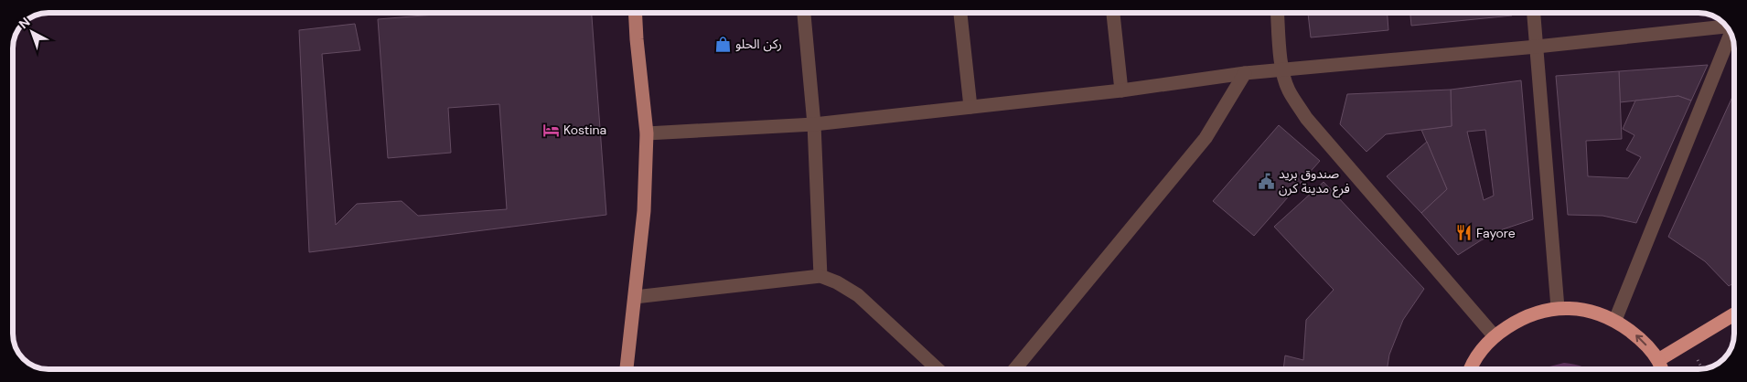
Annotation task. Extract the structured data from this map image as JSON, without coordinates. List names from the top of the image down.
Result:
{
  "places": {
    "shop": ["ركن الحلو"],
    "hotel": ["Kostina"],
    "public building": ["صندوق بريد فرع مدينة كرن"],
    "restaurant": ["Fayore"]
  },
  "north": "top left"
}
